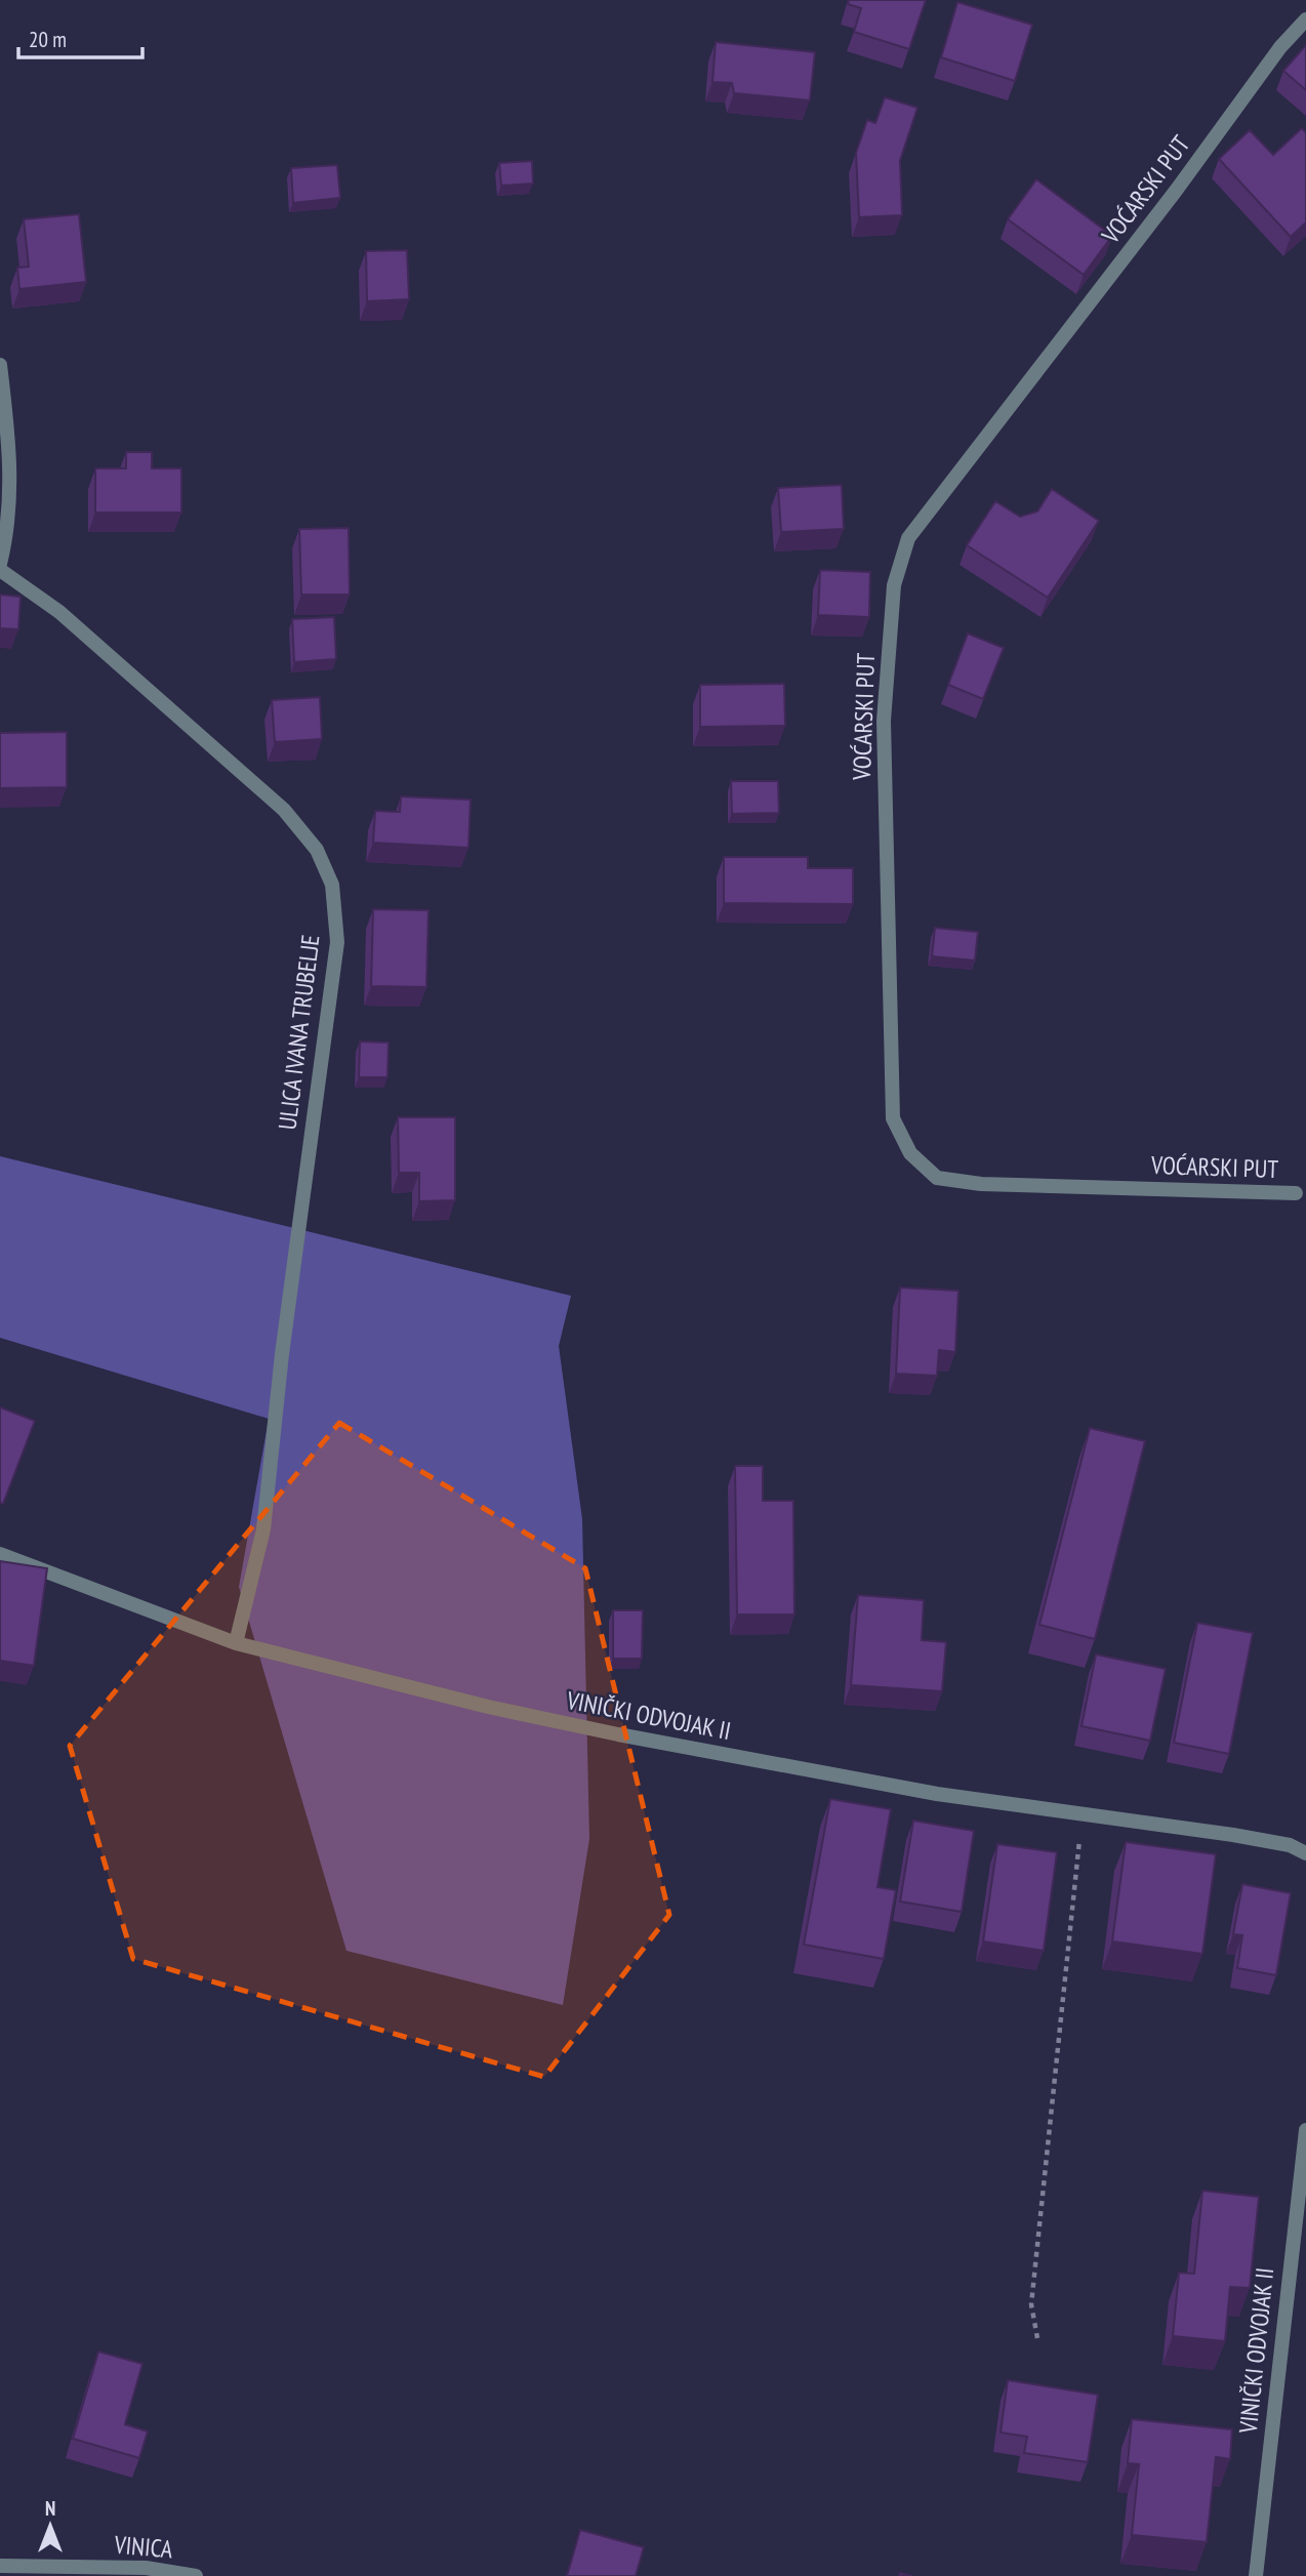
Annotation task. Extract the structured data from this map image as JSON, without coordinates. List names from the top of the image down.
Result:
{
  "streets": {
    "street": [
      "VOĆARSKI PUT",
      "ULICA IVANA TRUBELJE",
      "VINIČKI ODVOJAK II",
      "VINICA"
    ]
  },
  "crossings": [
    ["ULICA IVANA TRUBELJE", "VINIČKI ODVOJAK II"]
  ],
  "scale_bar": "20 m",
  "north": "top"
}
